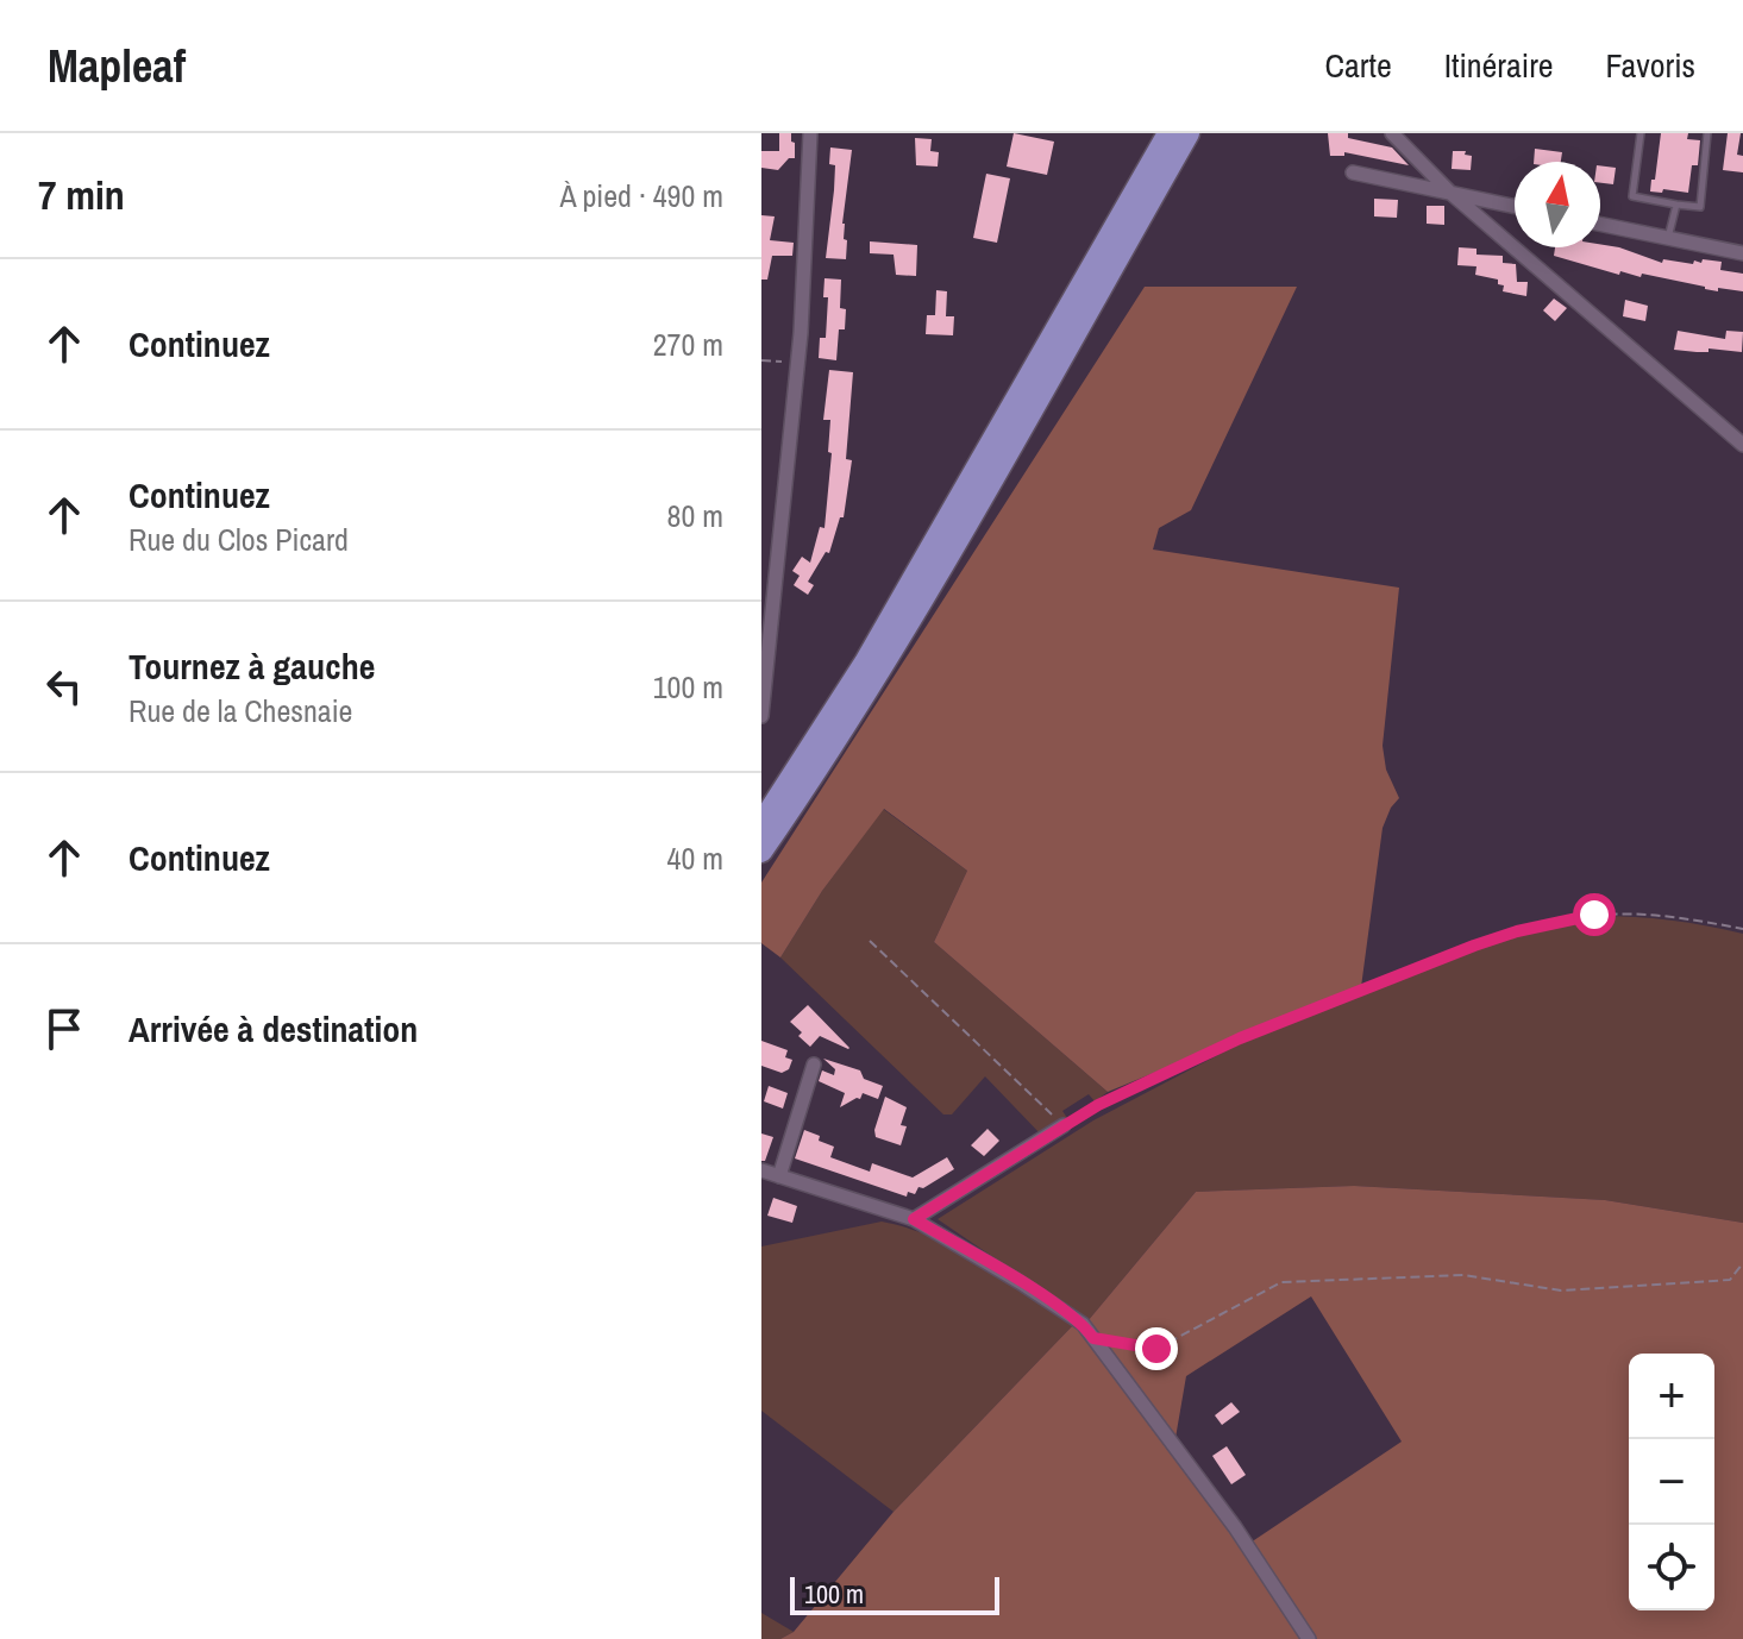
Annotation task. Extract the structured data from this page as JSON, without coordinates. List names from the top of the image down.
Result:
{
  "scale_bar": "100 m",
  "north": "top",
  "page": {
    "header": "Mapleaf",
    "nav": ["Carte", "Itinéraire", "Favoris"],
    "heading": ["7 min", "À pied · 490 m"],
    "list": [
      ["Continuez", "270 m"],
      ["Continuez", "Rue du Clos Picard", "80 m"],
      ["Tournez à gauche", "Rue de la Chesnaie", "100 m"],
      ["Continuez", "40 m"],
      "Arrivée à destination"
    ],
    "map_buttons": ["+", "−"],
    "scale": "100 m"
  }
}
